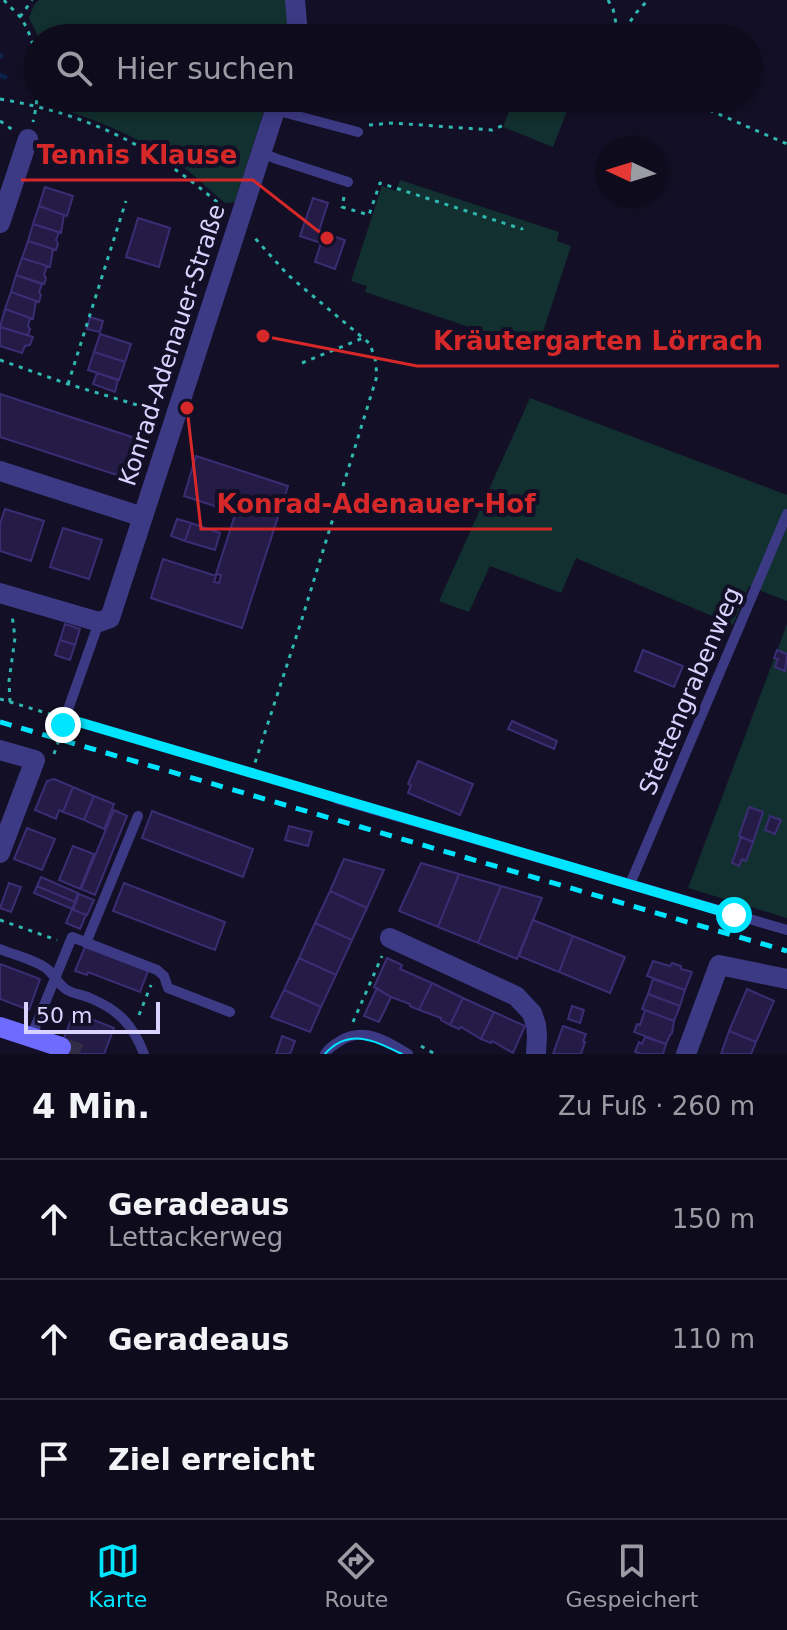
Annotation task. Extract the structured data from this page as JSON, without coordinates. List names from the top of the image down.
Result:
{
  "streets": {
    "street": ["Konrad-Adenauer-Straße"],
    "lane": ["Stettengrabenweg"]
  },
  "places": ["Tennis Klause", "Kräutergarten Lörrach", "Konrad-Adenauer-Hof"],
  "scale_bar": "50 m",
  "north": "left",
  "page": {
    "search": "Hier suchen",
    "scale": "50 m",
    "heading": ["4 Min.", "Zu Fuß · 260 m"],
    "list": [
      ["Geradeaus", "Lettackerweg", "150 m"],
      ["Geradeaus", "110 m"],
      "Ziel erreicht"
    ],
    "nav": ["Karte", "Route", "Gespeichert"]
  }
}
